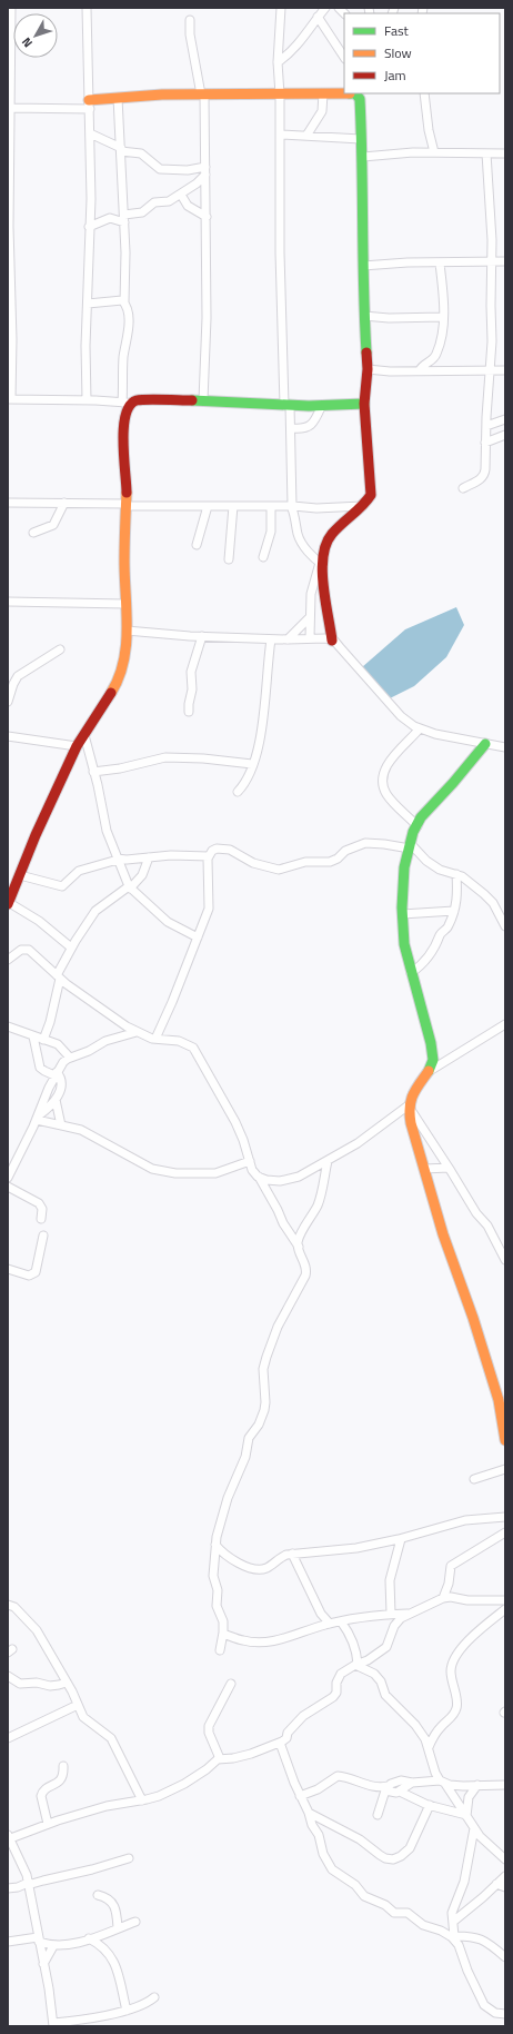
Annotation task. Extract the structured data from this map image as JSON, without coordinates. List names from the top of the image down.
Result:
{
  "legend": ["Fast", "Slow", "Jam"],
  "north": "bottom left"
}
